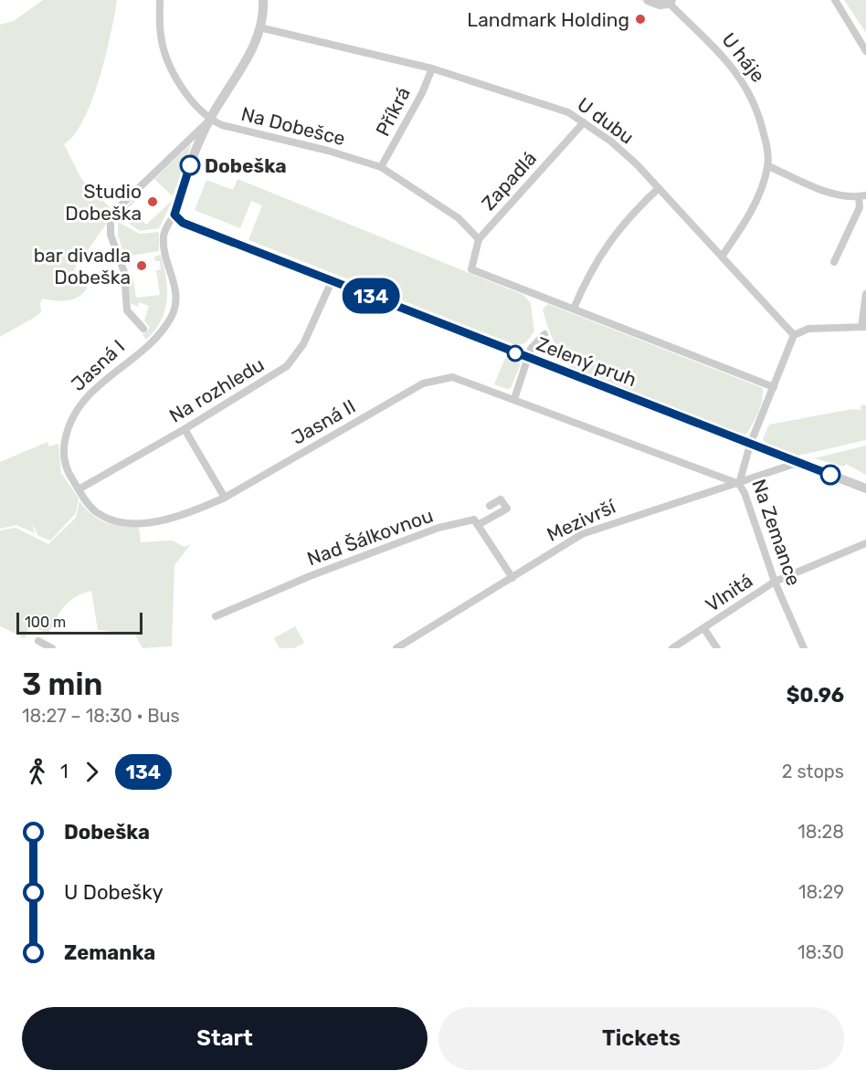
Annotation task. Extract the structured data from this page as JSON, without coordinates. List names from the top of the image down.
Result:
{
  "streets": {
    "street": [
      "U háje",
      "Příkrá",
      "U dubu",
      "Na Dobešce",
      "Zapadlá",
      "Zelený pruh",
      "Jasná I",
      "Na rozhledu",
      "Jasná II",
      "Mezivrší",
      "Na Zemance",
      "Nad Šálkovnou",
      "Vlnitá"
    ]
  },
  "crossings": [
    ["Příkrá", "U dubu"],
    ["Příkrá", "Na Dobešce"],
    ["U dubu", "Zapadlá"],
    ["U dubu", "Jasná I"],
    ["U dubu", "Na Zemance"],
    ["Na Dobešce", "Zapadlá"],
    ["Na Dobešce", "Jasná I"],
    ["Zelený pruh", "Jasná I"],
    ["Zelený pruh", "Na rozhledu"],
    ["Zelený pruh", "Mezivrší"],
    ["Zelený pruh", "Na Zemance"],
    ["Jasná I", "Na rozhledu"],
    ["Jasná I", "Jasná II"],
    ["Jasná II", "Mezivrší"],
    ["Jasná II", "Na Zemance"],
    ["Mezivrší", "Na Zemance"],
    ["Na Zemance", "Vlnitá"]
  ],
  "places": [
    "Landmark Holding",
    "Dobeška",
    "Studio Dobeška",
    "bar divadla Dobeška"
  ],
  "lines": ["bus line 134"],
  "scale_bar": "100 m",
  "page": {
    "on_map": "134",
    "scale": "100 m",
    "heading": ["3 min", "18:27 – 18:30 · Bus", "$0.96"],
    "legs": ["1", "134", "2 stops"],
    "list": [
      {
        "name": "Dobeška",
        "value": "18:28"
      },
      {
        "name": "U Dobešky",
        "value": "18:29"
      },
      {
        "name": "Zemanka",
        "value": "18:30"
      }
    ],
    "buttons": ["Start", "Tickets"]
  }
}
